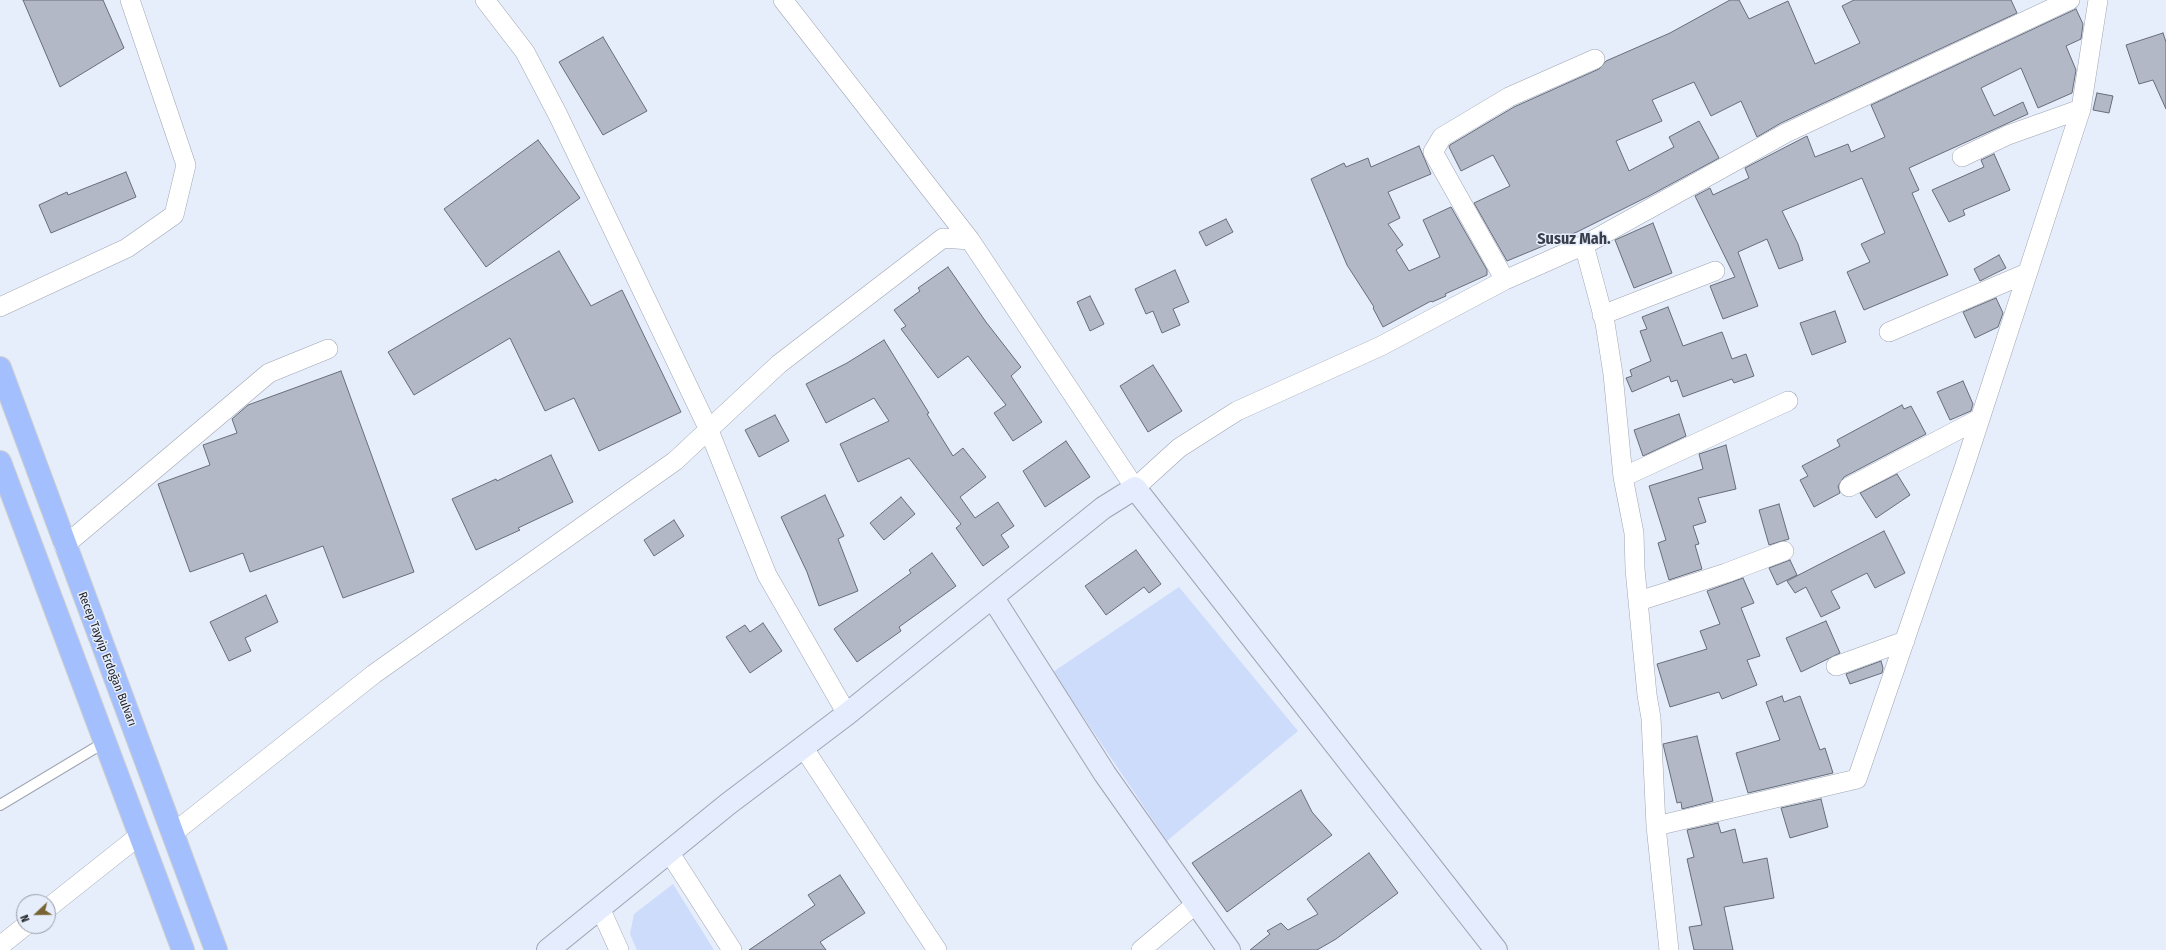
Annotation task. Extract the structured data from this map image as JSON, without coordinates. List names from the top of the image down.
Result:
{
  "streets": {
    "highway": ["Recep Tayyip Erdoğan Bulvarı"]
  },
  "districts": ["Susuz Mah."],
  "north": "left"
}
